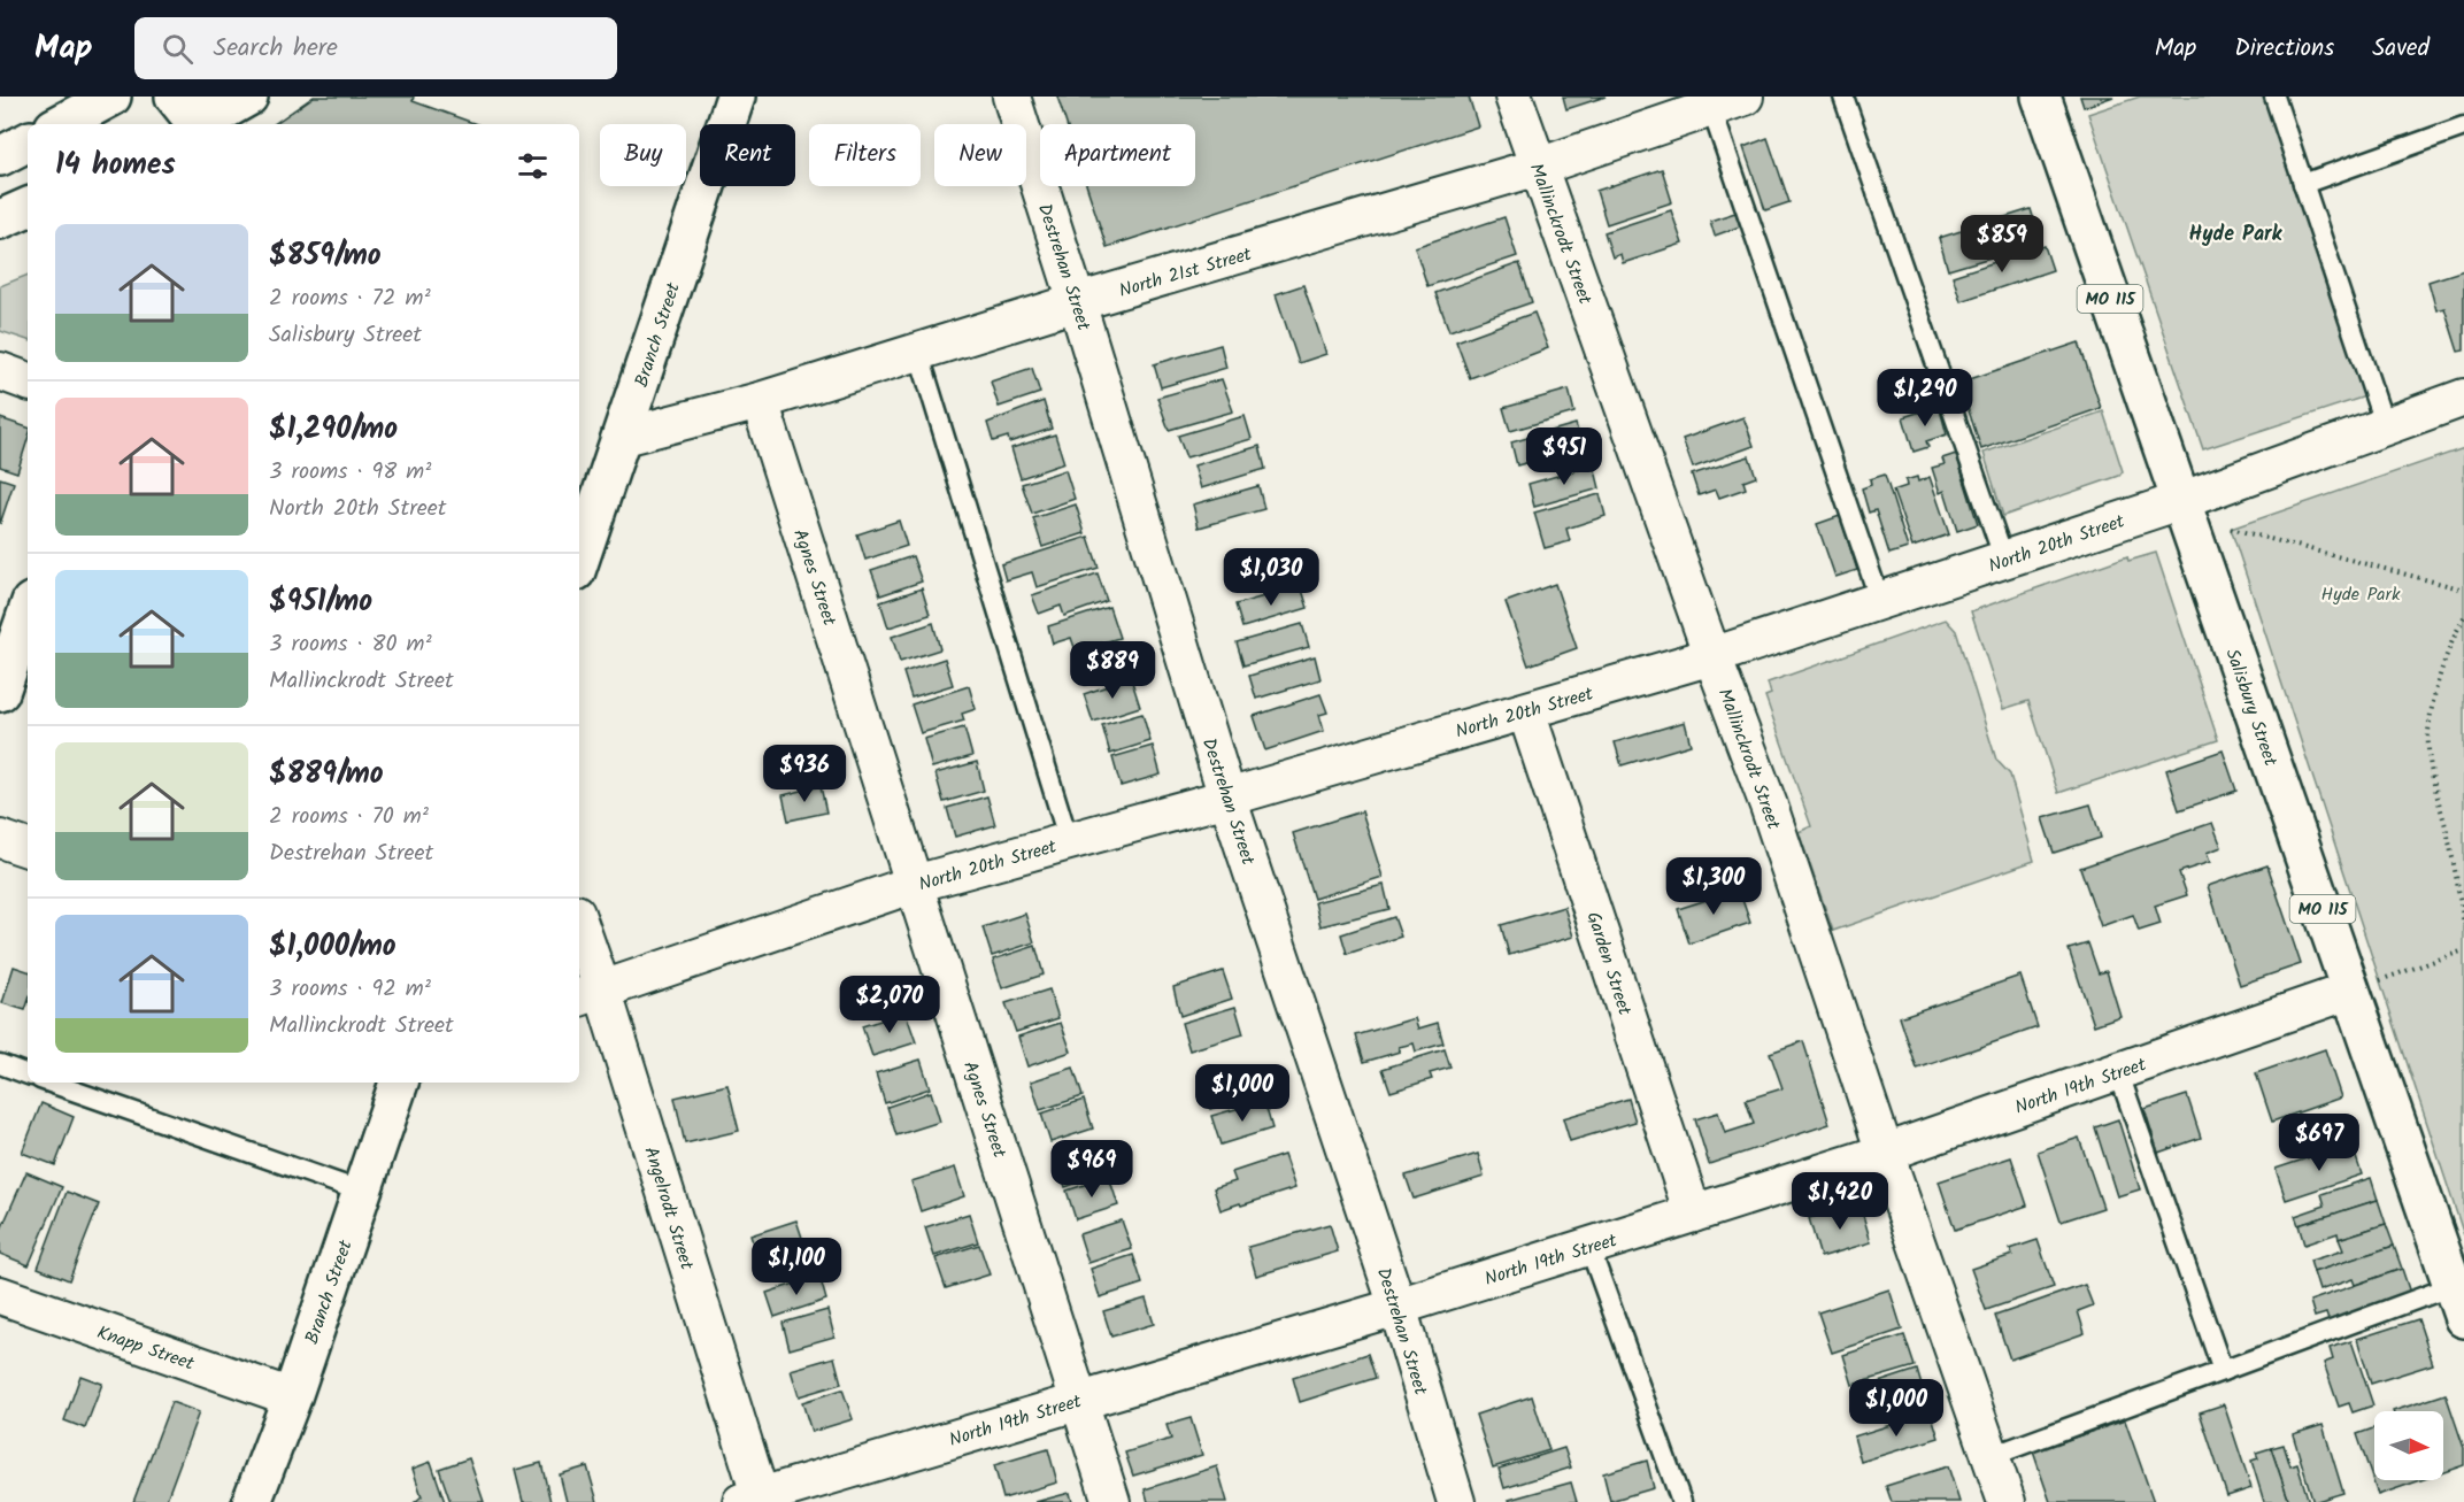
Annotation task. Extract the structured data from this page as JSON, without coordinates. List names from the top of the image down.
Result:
{
  "streets": {
    "main road": ["MO 115", "Branch Street", "Salisbury Street"],
    "street": [
      "Mallinckrodt Street",
      "Destrehan Street",
      "North 21st Street",
      "North 20th Street",
      "Agnes Street",
      "Garden Street",
      "North 19th Street",
      "Angelrodt Street",
      "Knapp Street"
    ]
  },
  "crossings": [
    ["Mallinckrodt Street", "North 21st Street"],
    ["Mallinckrodt Street", "North 20th Street"],
    ["Mallinckrodt Street", "North 19th Street"],
    ["Destrehan Street", "North 21st Street"],
    ["Destrehan Street", "North 20th Street"],
    ["Destrehan Street", "North 19th Street"],
    ["North 21st Street", "Branch Street"],
    ["North 21st Street", "Agnes Street"],
    ["Branch Street", "Knapp Street"],
    ["North 20th Street", "Agnes Street"],
    ["North 20th Street", "Salisbury Street"],
    ["North 20th Street", "Garden Street"],
    ["North 20th Street", "Angelrodt Street"],
    ["Agnes Street", "North 19th Street"],
    ["Salisbury Street", "North 19th Street"],
    ["Garden Street", "North 19th Street"],
    ["North 19th Street", "Angelrodt Street"]
  ],
  "districts": ["Hyde Park"],
  "parks": ["Hyde Park"],
  "north": "right",
  "page": {
    "header": "Map",
    "search": "Search here",
    "nav": ["Map", "Directions", "Saved"],
    "chip": [
      "Buy",
      "Rent",
      "Filters",
      "New",
      "Apartment"
    ],
    "heading": "14 homes",
    "list": [
      {
        "name": "$859/mo",
        "note": "2 rooms · 72 m² · Salisbury Street"
      },
      {
        "name": "$1,290/mo",
        "note": "3 rooms · 98 m² · North 20th Street"
      },
      {
        "name": "$951/mo",
        "note": "3 rooms · 80 m² · Mallinckrodt Street"
      },
      {
        "name": "$889/mo",
        "note": "2 rooms · 70 m² · Destrehan Street"
      },
      {
        "name": "$1,000/mo",
        "note": "3 rooms · 92 m² · Mallinckrodt Street"
      }
    ],
    "price": [
      "$859",
      "$1,290",
      "$951",
      "$1,030",
      "$889",
      "$936",
      "$1,300",
      "$2,070",
      "$1,000",
      "$697",
      "$969",
      "$1,420",
      "$1,100",
      "$1,000"
    ]
  }
}
